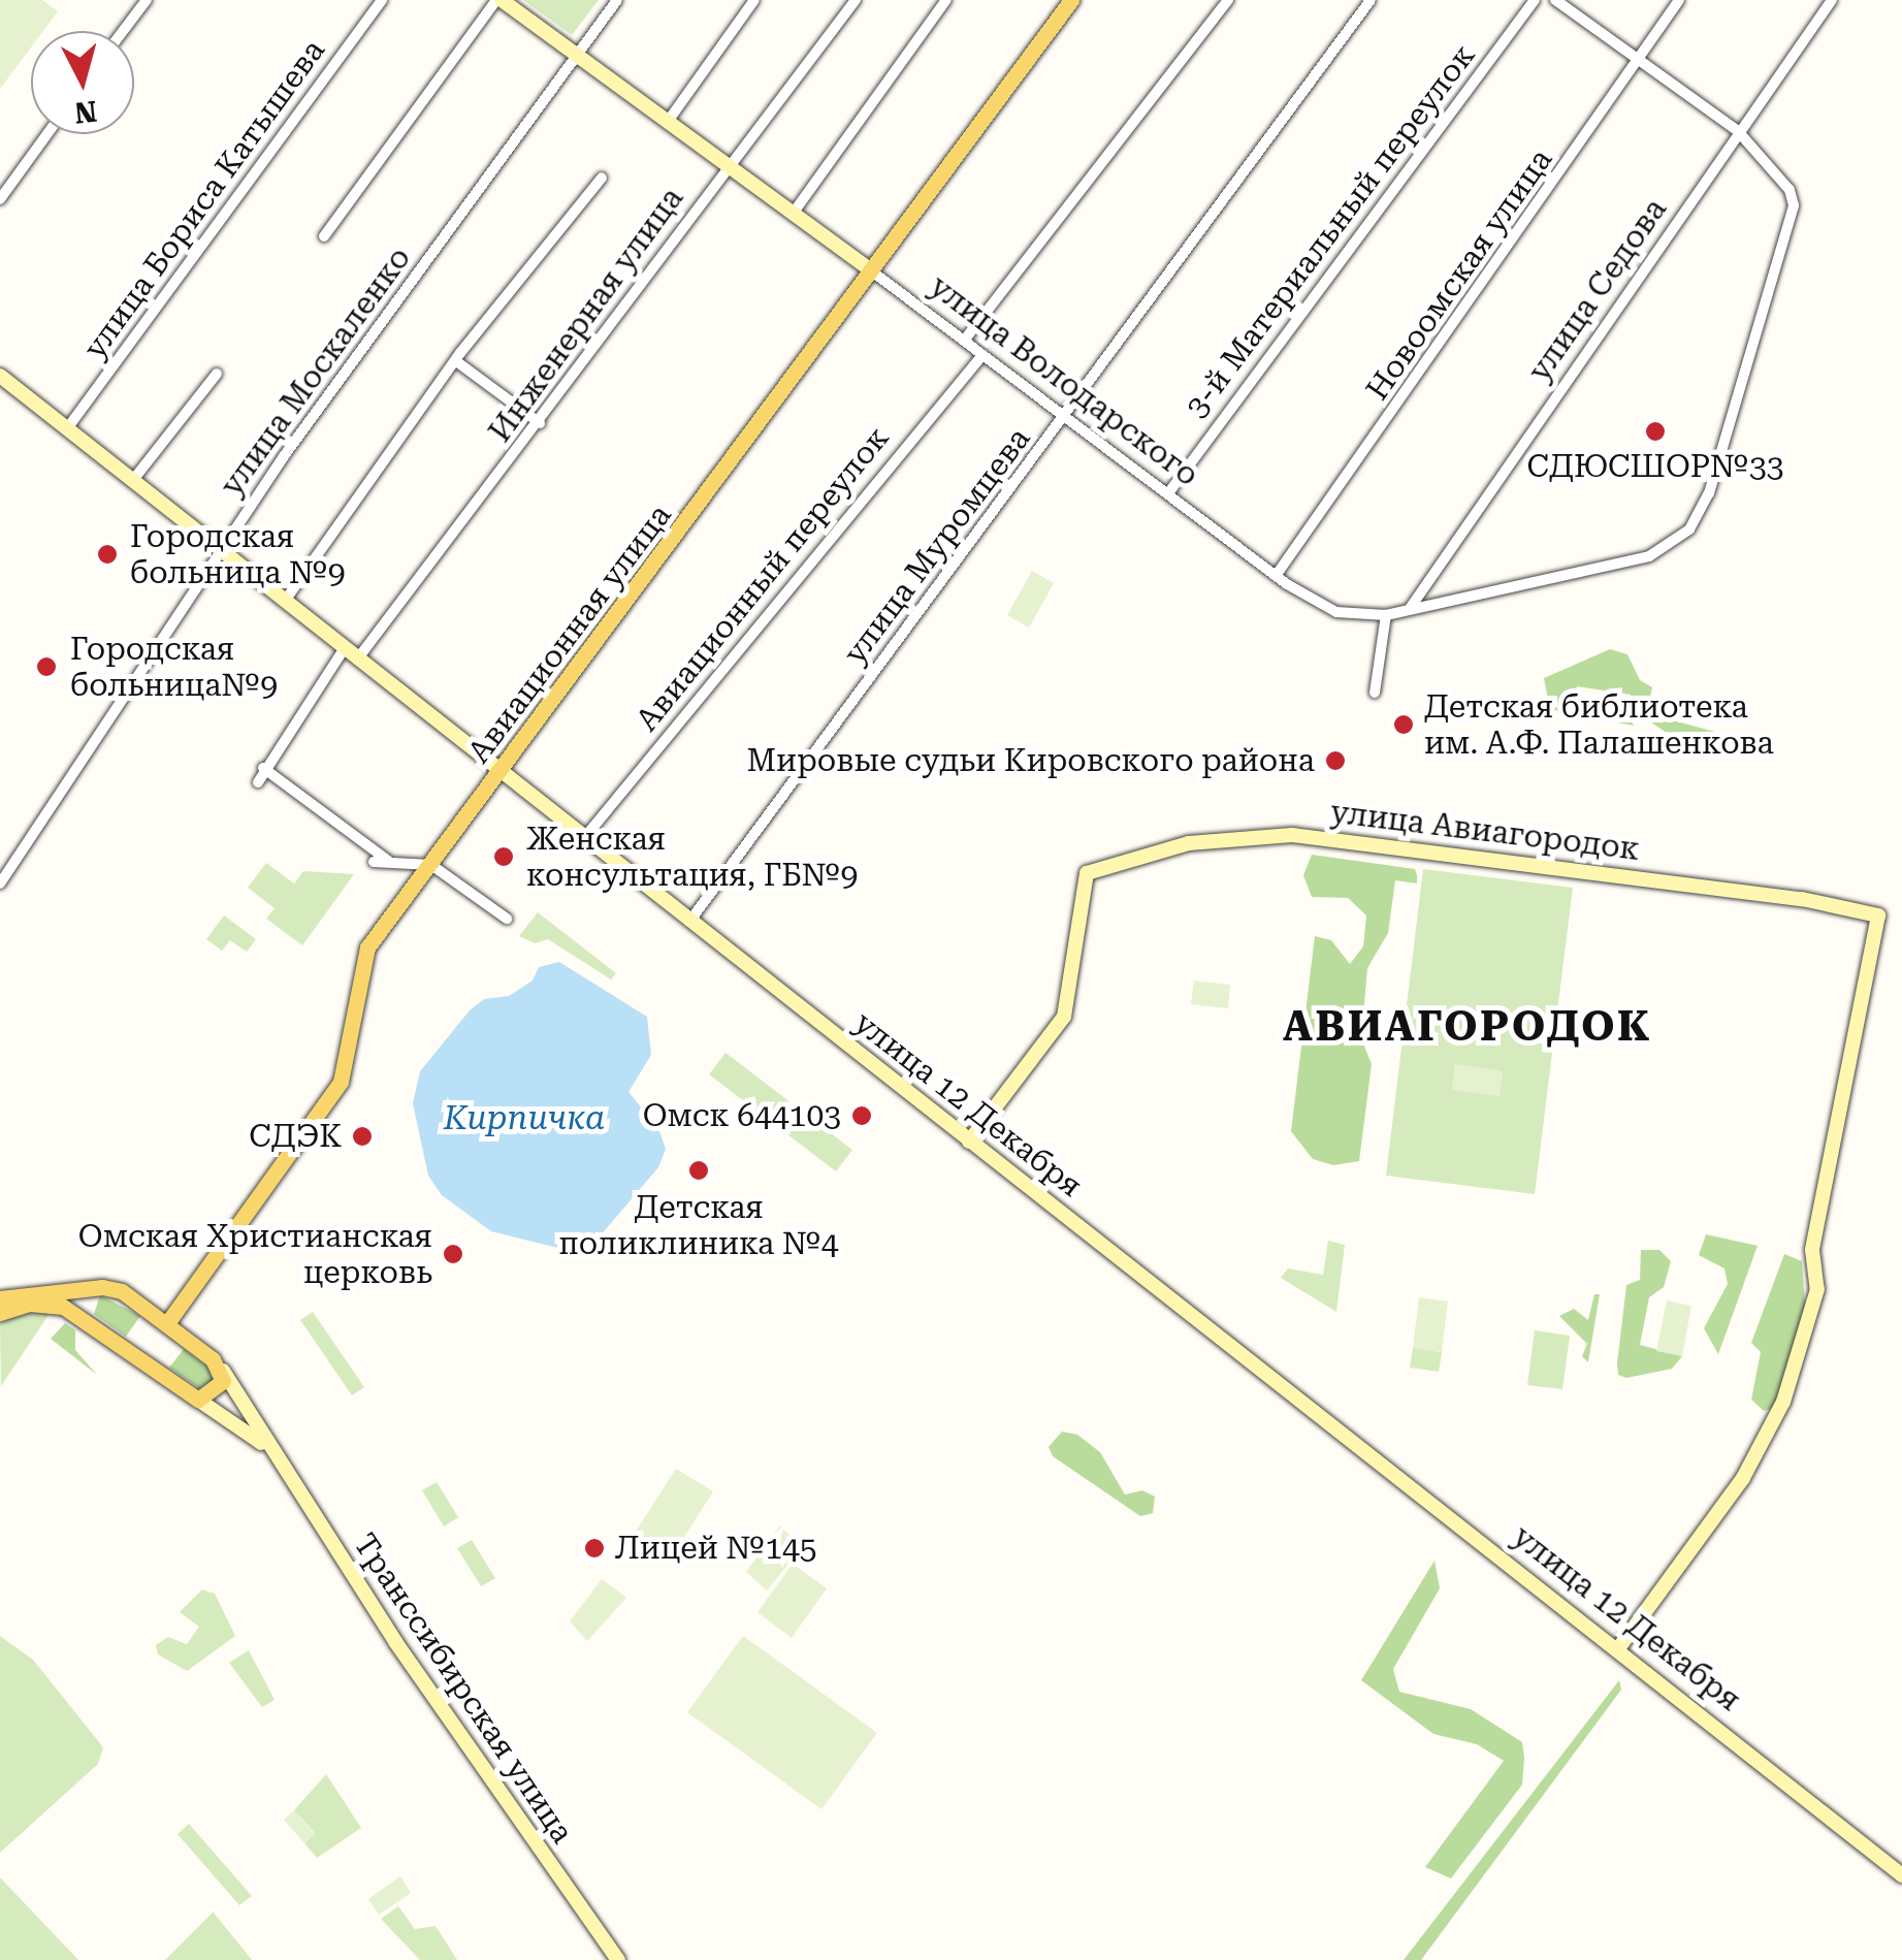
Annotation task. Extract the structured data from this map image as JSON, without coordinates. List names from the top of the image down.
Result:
{
  "streets": {
    "main road": [
      "улица Володарского",
      "Авиационная улица",
      "улица Авиагородок",
      "улица 12 Декабря",
      "Транссибирская улица"
    ],
    "street": [
      "улица Бориса Катышева",
      "3-й Материальный переулок",
      "Новоомская улица",
      "улица Седова",
      "Инженерная улица",
      "улица Москаленко",
      "улица Муромцева",
      "Авиационный переулок"
    ]
  },
  "crossings": [
    ["улица Бориса Катышева", "улица 12 Декабря"],
    ["3-й Материальный переулок", "улица Володарского"],
    ["Новоомская улица", "улица Володарского"],
    ["улица Седова", "улица Володарского"],
    ["Инженерная улица", "улица Володарского"],
    ["Инженерная улица", "улица 12 Декабря"],
    ["улица Москаленко", "улица Володарского"],
    ["улица Москаленко", "улица 12 Декабря"],
    ["улица Володарского", "улица Муромцева"],
    ["улица Володарского", "Авиационный переулок"],
    ["улица Володарского", "Авиационная улица"],
    ["улица Муромцева", "улица 12 Декабря"],
    ["Авиационный переулок", "улица 12 Декабря"],
    ["Авиационная улица", "улица 12 Декабря"],
    ["улица Авиагородок", "улица 12 Декабря"]
  ],
  "districts": ["АВИАГОРОДОК"],
  "water": ["Кирпичка"],
  "places": [
    "СДЮСШОР№33",
    "Городская больница №9",
    "Городская больница№9",
    "Детская библиотека им. А.Ф. Палашенкова",
    "Мировые судьи Кировского района",
    "Женская консультация, ГБ№9",
    "Омск 644103",
    "СДЭК",
    "Детская поликлиника №4",
    "Омская Христианская церковь",
    "Лицей №145"
  ],
  "north": "bottom"
}
